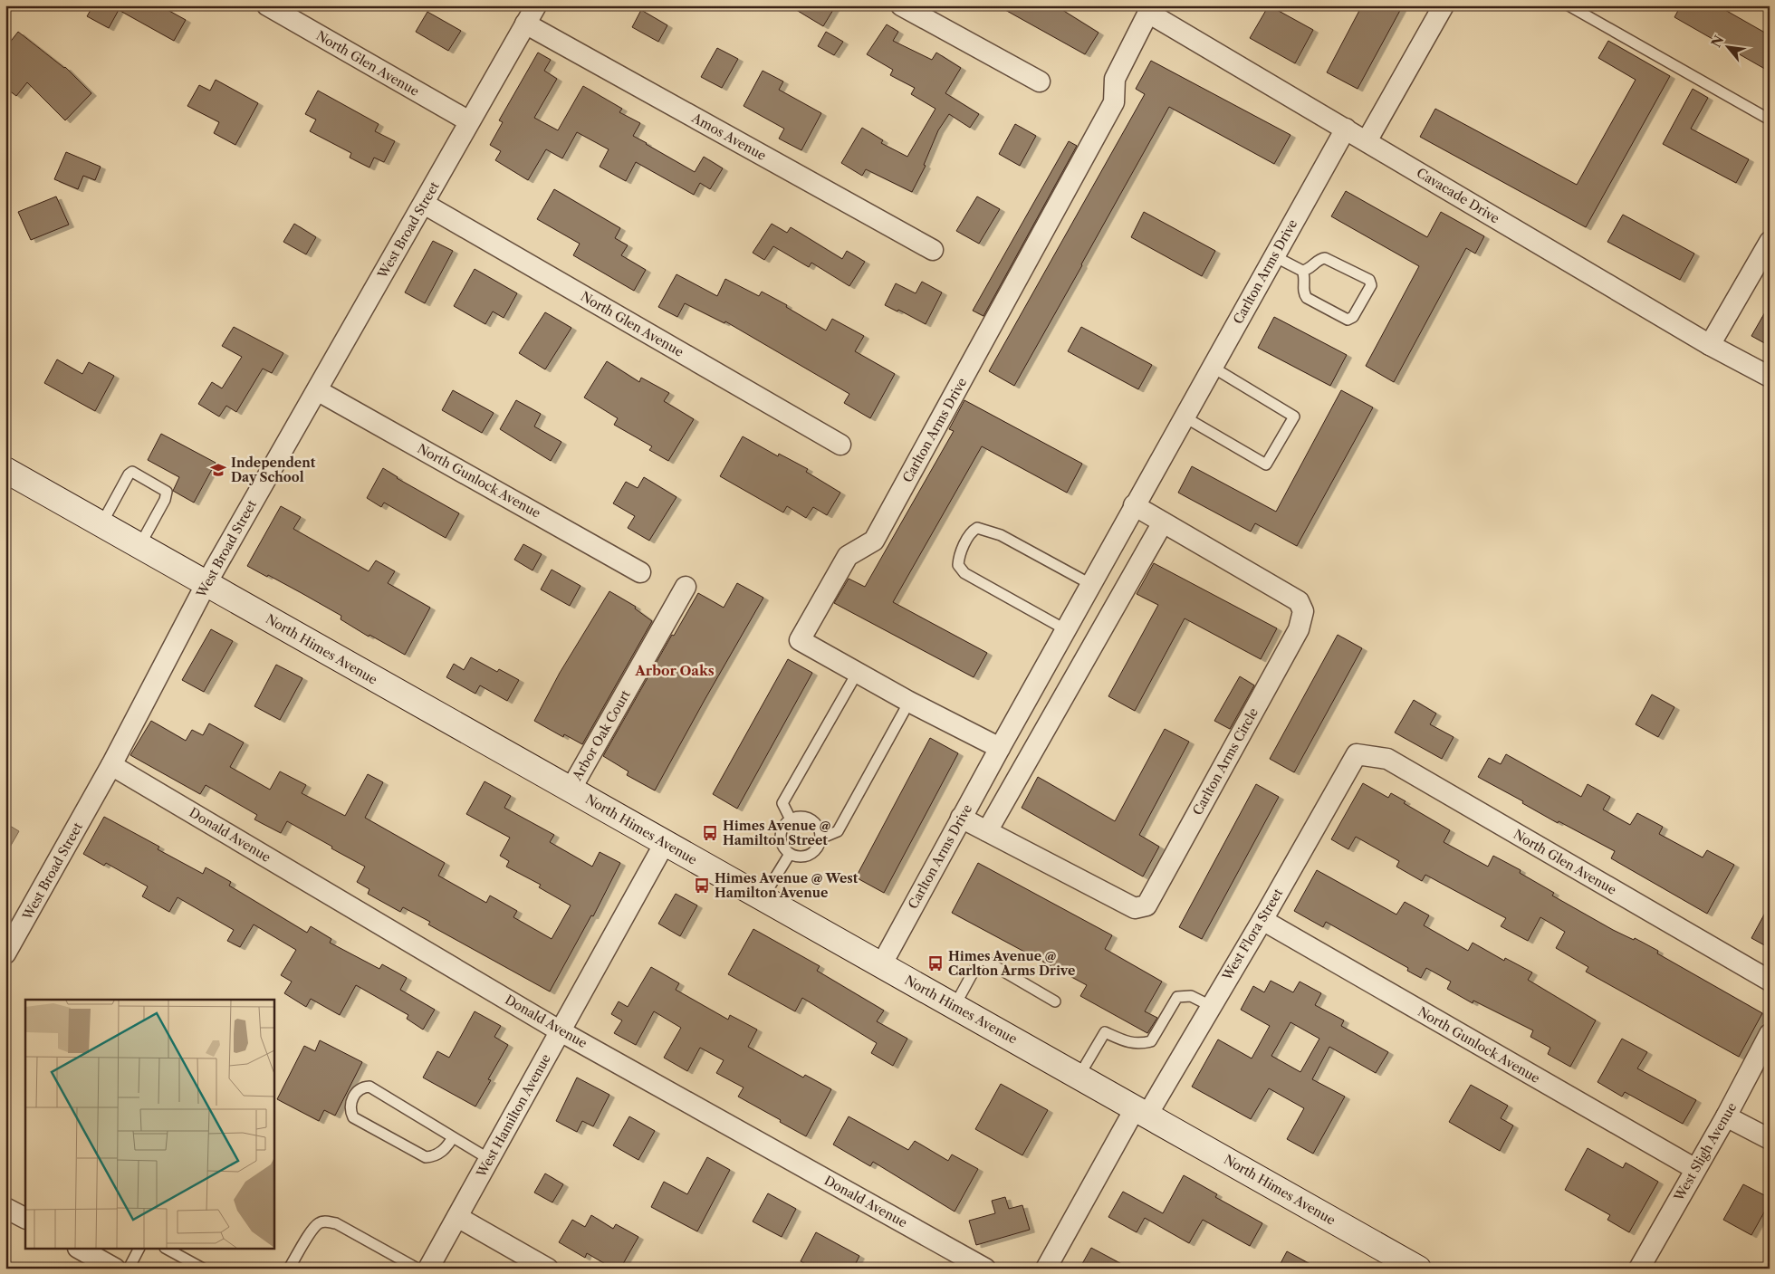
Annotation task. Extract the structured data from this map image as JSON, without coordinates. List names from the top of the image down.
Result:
{
  "streets": {
    "street": [
      "North Glen Avenue",
      "Amos Avenue",
      "Cavacade Drive",
      "West Broad Street",
      "Carlton Arms Drive",
      "North Gunlock Avenue",
      "North Himes Avenue",
      "Arbor Oak Court",
      "Carlton Arms Circle",
      "Donald Avenue",
      "West Flora Street",
      "West Hamilton Avenue",
      "West Sligh Avenue"
    ]
  },
  "crossings": [
    ["North Glen Avenue", "West Broad Street"],
    ["North Glen Avenue", "West Flora Street"],
    ["Amos Avenue", "West Broad Street"],
    ["Cavacade Drive", "Carlton Arms Drive"],
    ["West Broad Street", "North Gunlock Avenue"],
    ["West Broad Street", "North Himes Avenue"],
    ["West Broad Street", "Donald Avenue"],
    ["Carlton Arms Drive", "North Himes Avenue"],
    ["Carlton Arms Drive", "Carlton Arms Circle"],
    ["North Gunlock Avenue", "West Flora Street"],
    ["North Gunlock Avenue", "West Sligh Avenue"],
    ["North Himes Avenue", "Arbor Oak Court"],
    ["North Himes Avenue", "West Flora Street"],
    ["North Himes Avenue", "West Hamilton Avenue"],
    ["Donald Avenue", "West Hamilton Avenue"]
  ],
  "districts": ["Arbor Oaks"],
  "places": {
    "school or university": ["Independent Day School"],
    "bus stop": ["Himes Avenue @ Hamilton Street", "Himes Avenue @ West Hamilton Avenue", "Himes Avenue @ Carlton Arms Drive"]
  },
  "north": "top left"
}
